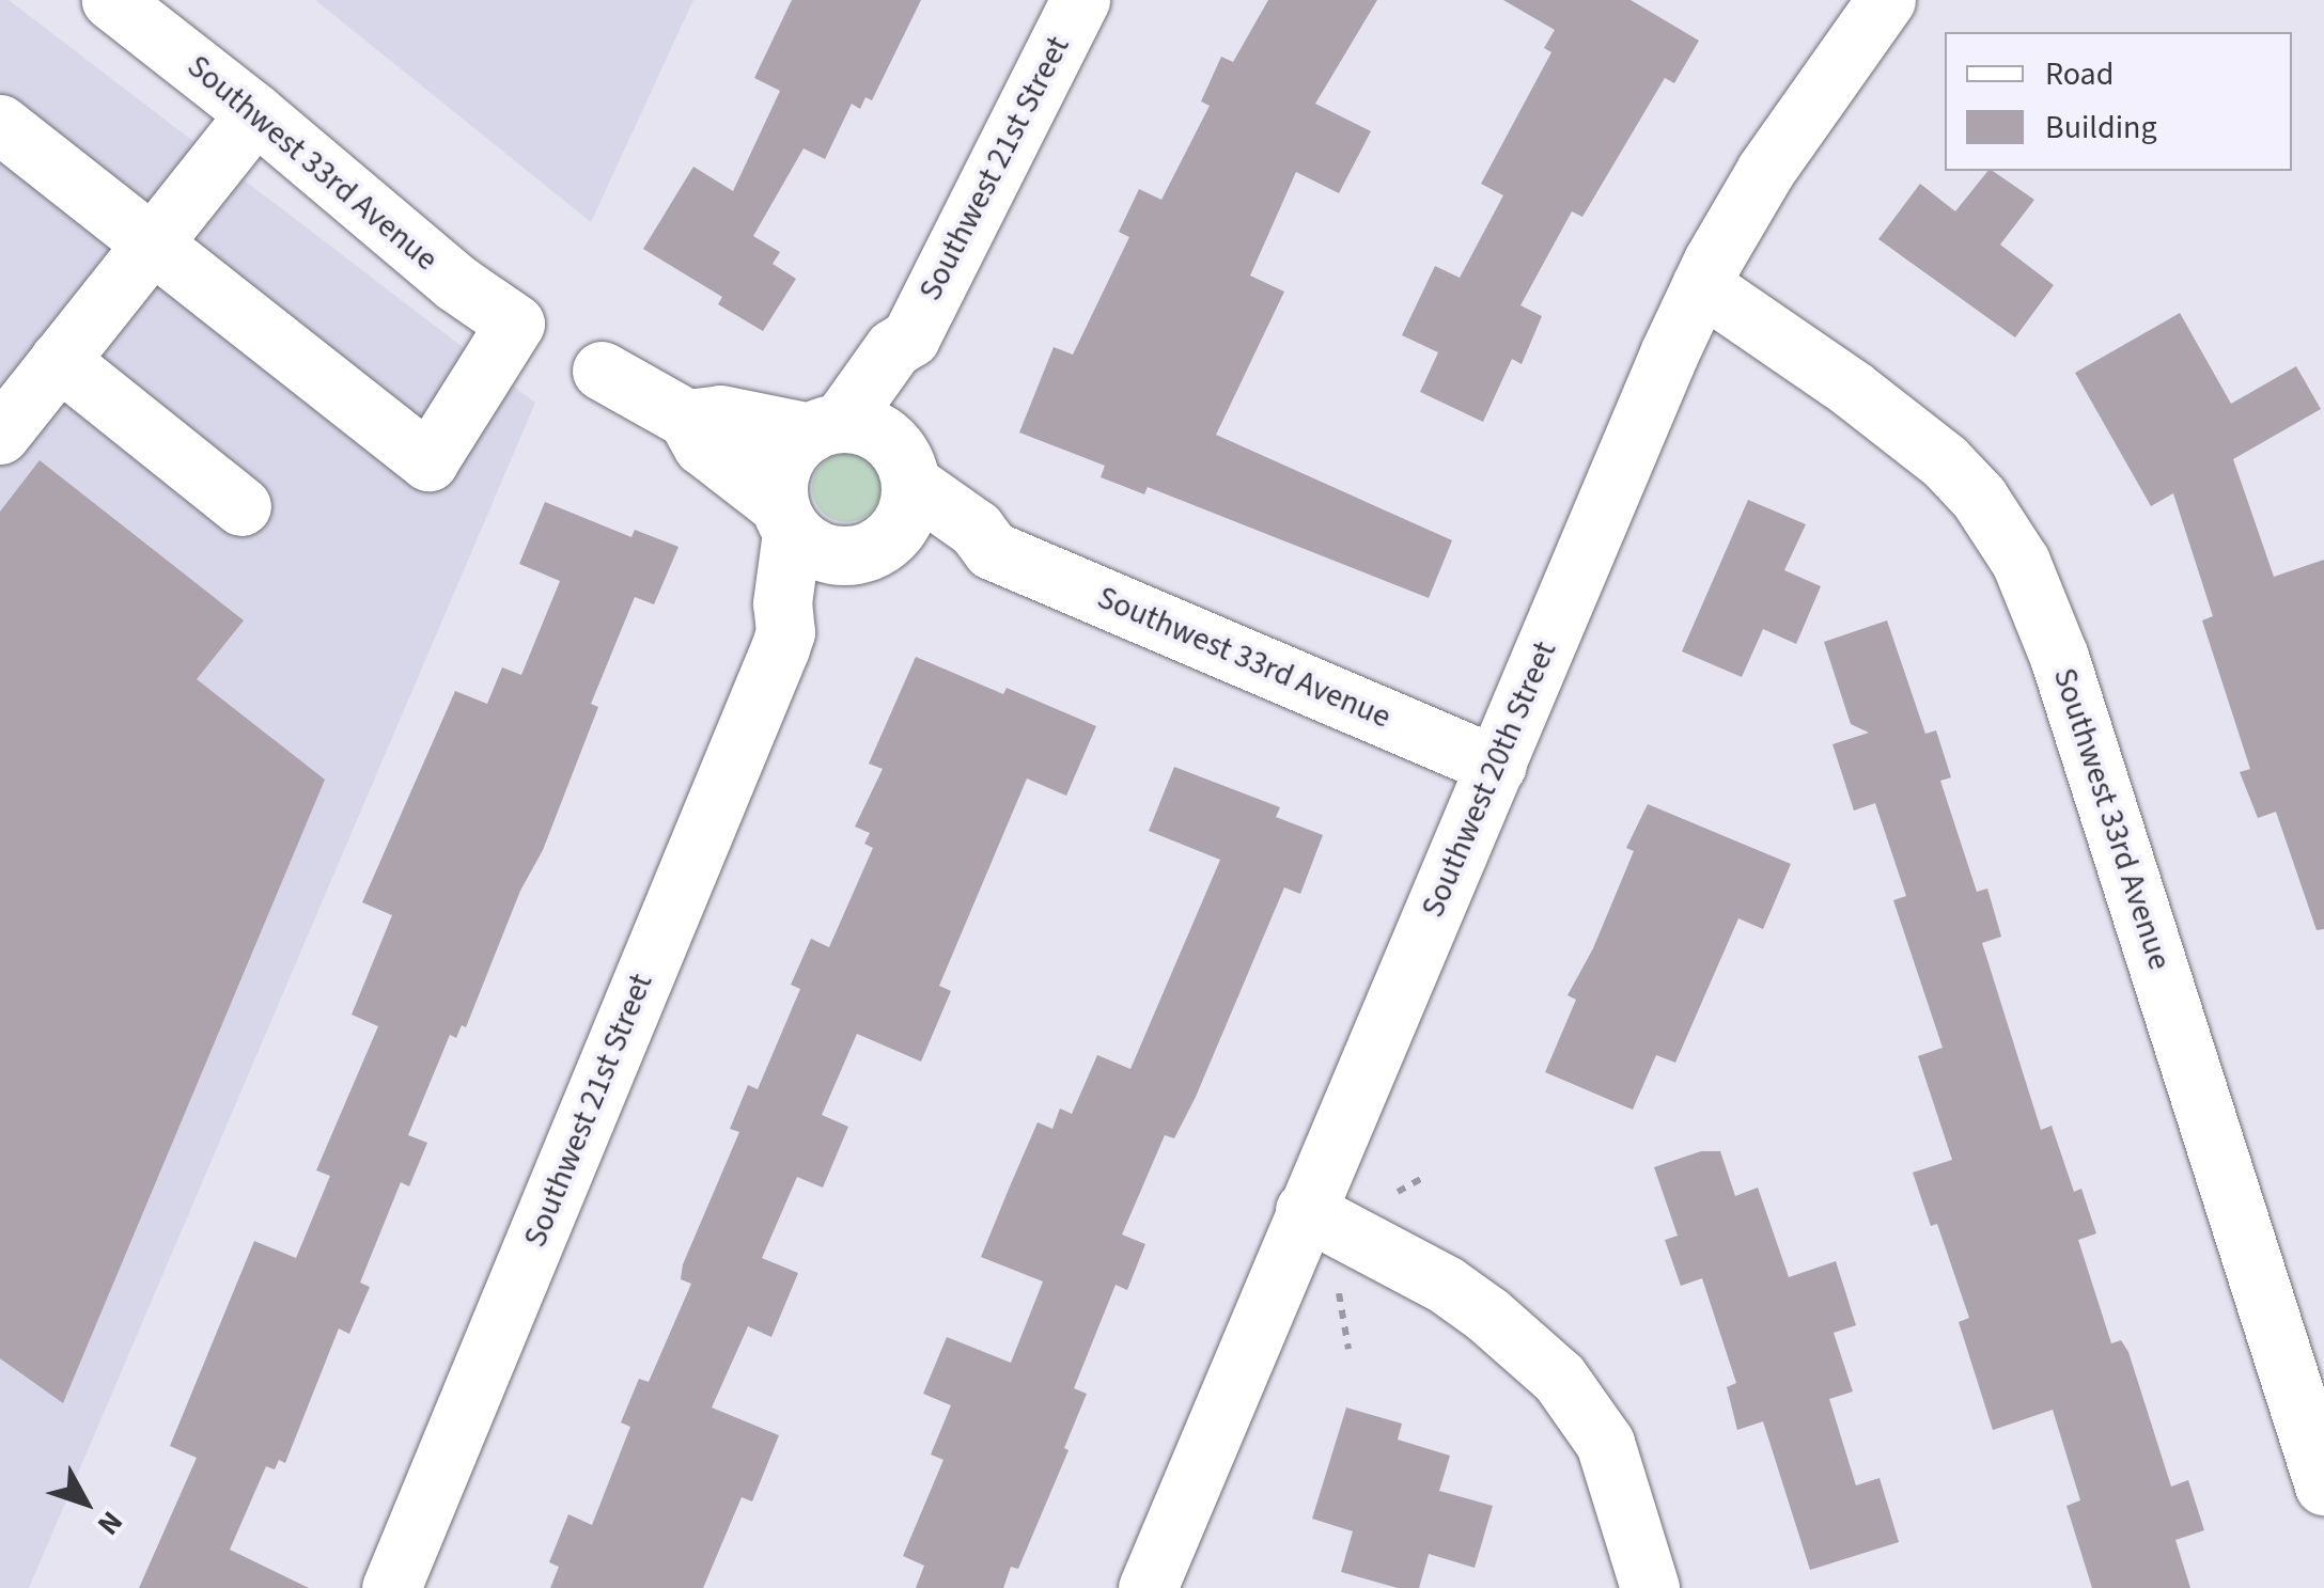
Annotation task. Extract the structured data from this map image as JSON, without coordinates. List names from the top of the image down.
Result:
{
  "streets": {
    "street": ["Southwest 33rd Avenue", "Southwest 21st Street", "Southwest 20th Street"]
  },
  "crossings": [
    ["Southwest 33rd Avenue", "Southwest 21st Street"],
    ["Southwest 33rd Avenue", "Southwest 20th Street"]
  ],
  "legend": ["Road", "Building"],
  "north": "bottom right"
}
